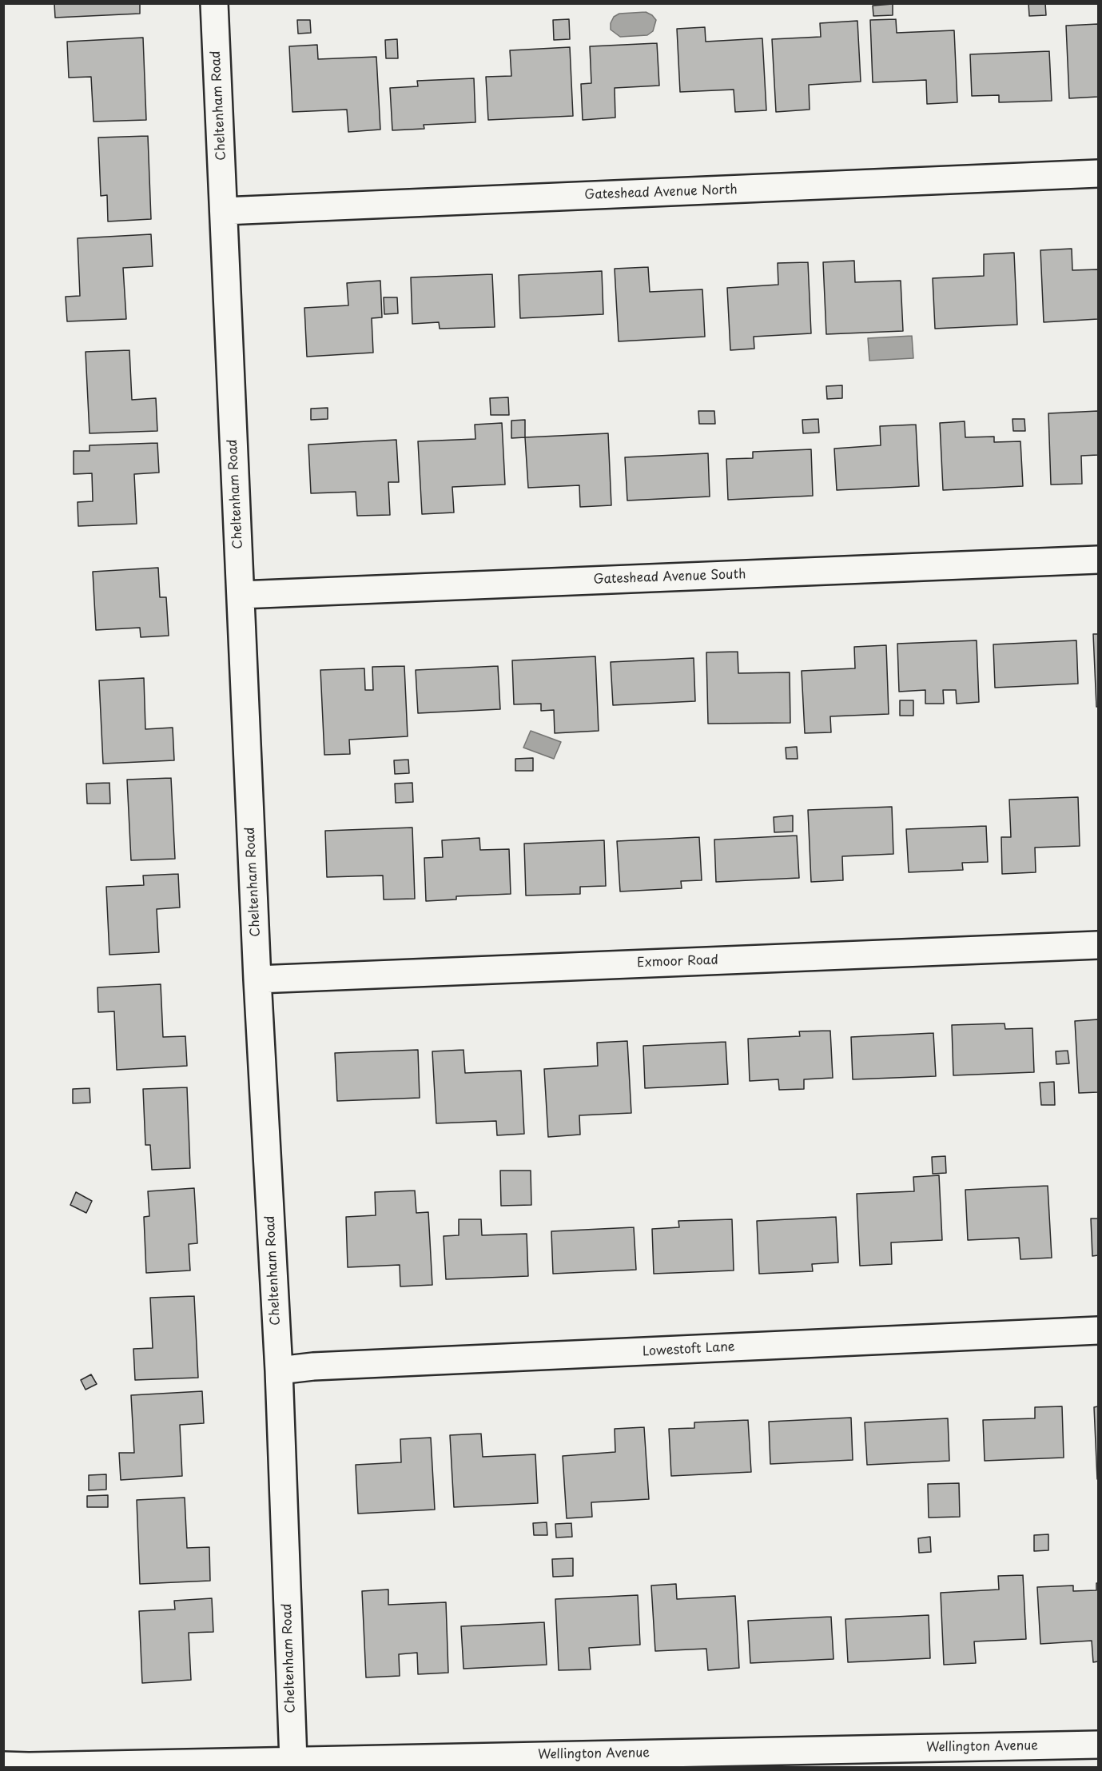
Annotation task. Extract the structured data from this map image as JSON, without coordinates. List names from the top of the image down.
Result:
{
  "streets": {
    "street": [
      "Cheltenham Road",
      "Gateshead Avenue North",
      "Gateshead Avenue South",
      "Exmoor Road",
      "Lowestoft Lane",
      "Wellington Avenue"
    ]
  },
  "crossings": [
    ["Cheltenham Road", "Gateshead Avenue North"],
    ["Cheltenham Road", "Gateshead Avenue South"],
    ["Cheltenham Road", "Exmoor Road"],
    ["Cheltenham Road", "Lowestoft Lane"],
    ["Cheltenham Road", "Wellington Avenue"]
  ]
}
